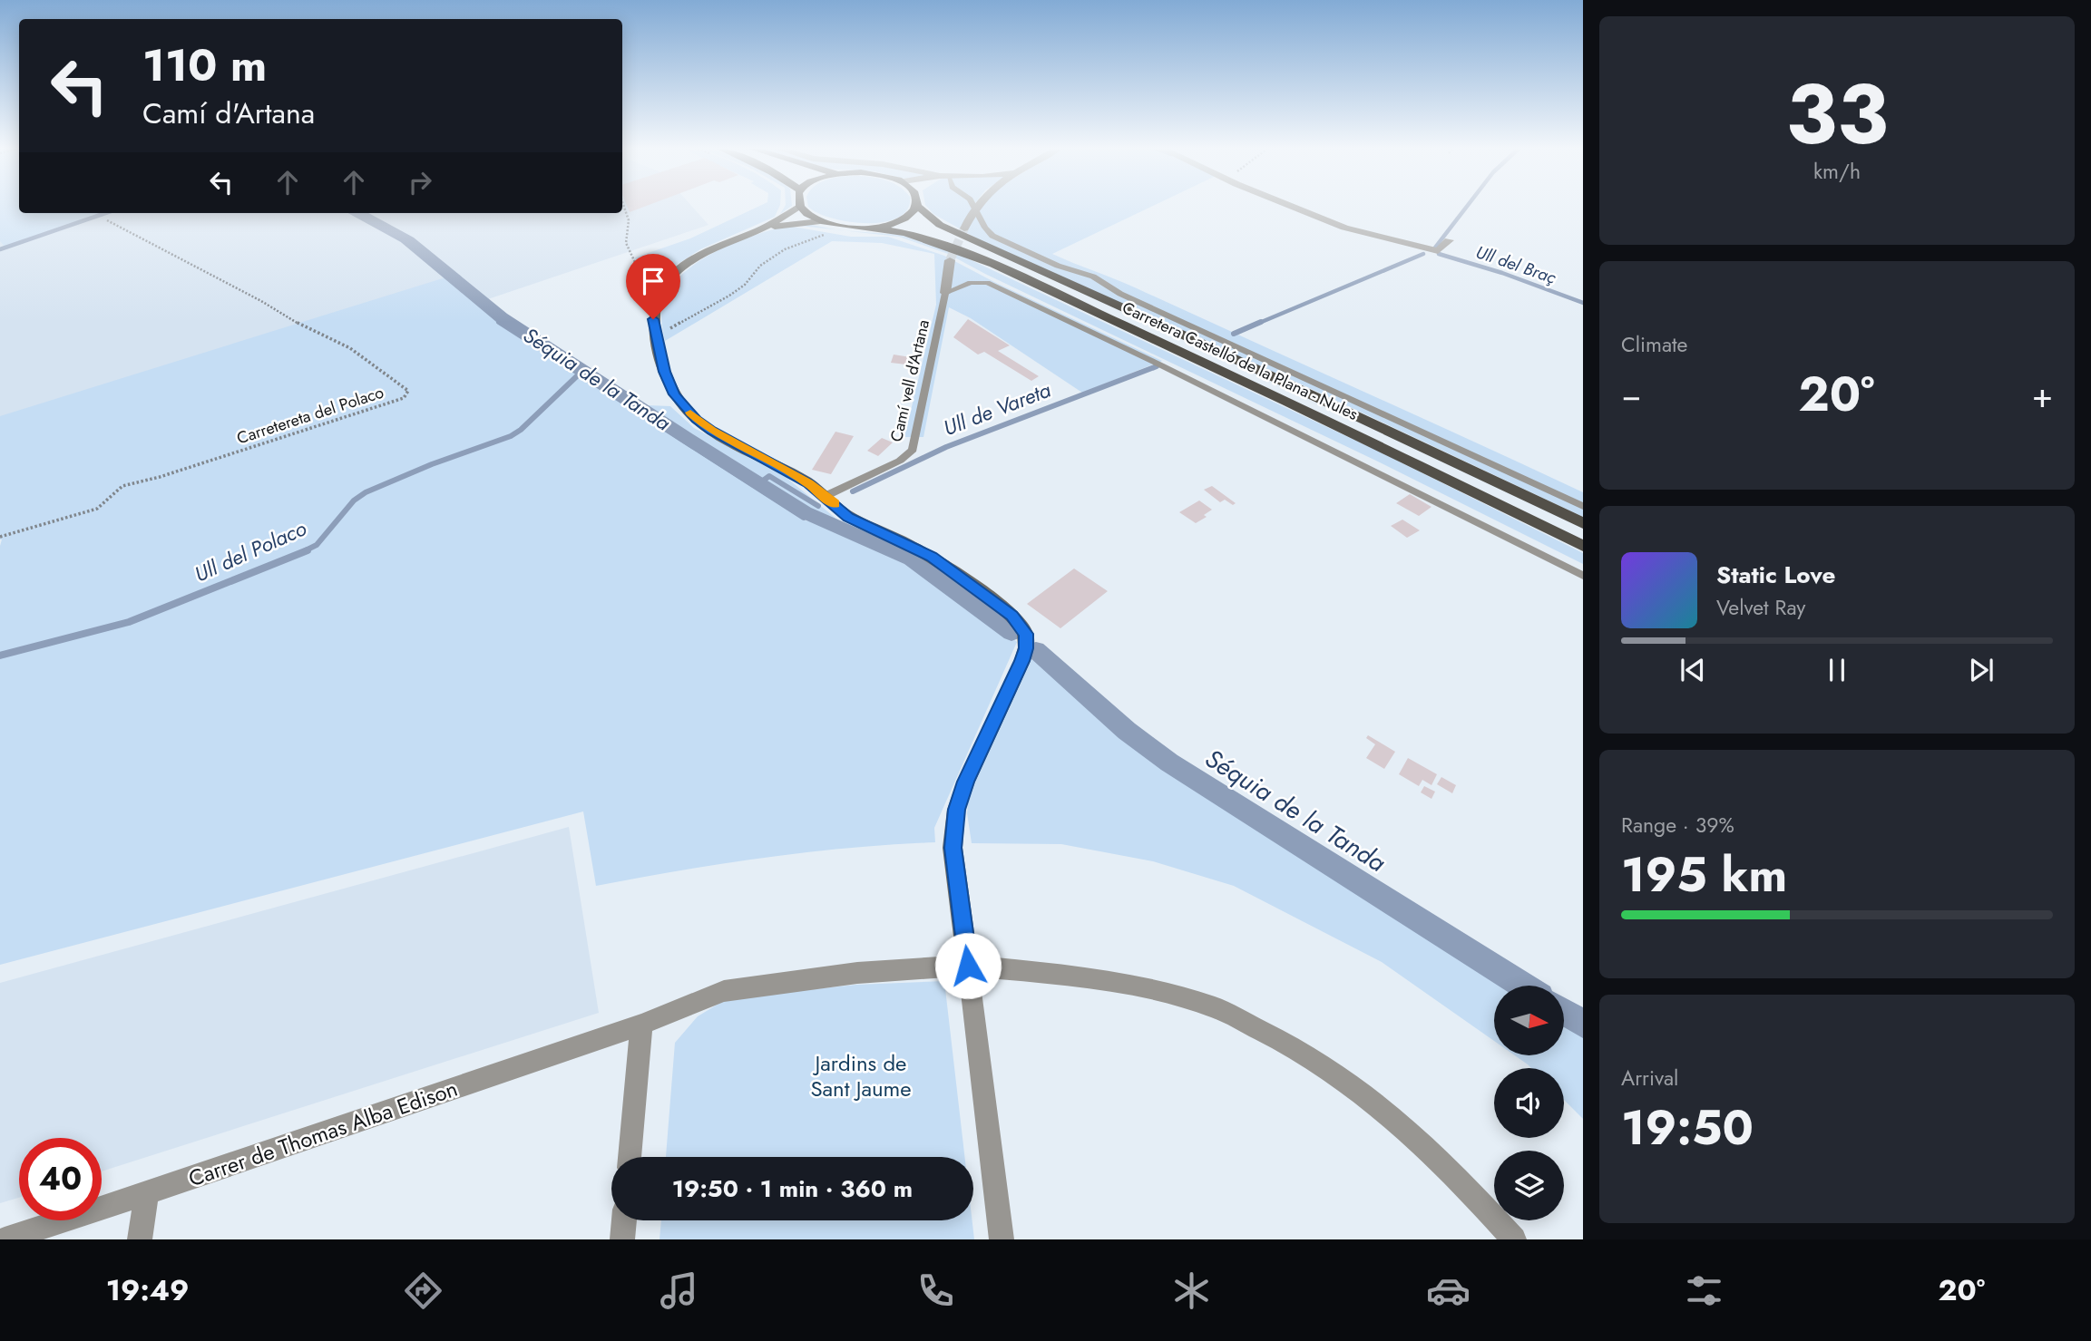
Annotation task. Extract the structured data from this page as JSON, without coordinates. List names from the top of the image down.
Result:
{
  "streets": {
    "main road": ["Carretera Castelló de la Plana - Nules"],
    "street": ["Camí vell d'Artana", "Carrer de Thomas Alba Edison"],
    "path": ["Carretereta del Polaco"]
  },
  "water": [
    "Ull del Braç",
    "Séquia de la Tanda",
    "Ull de Vareta",
    "Ull del Polaco"
  ],
  "parks": ["Jardins de Sant Jaume"],
  "north": "right",
  "page": {
    "tile": [
      ["33", "km/h"],
      "Climate",
      ["Range · 39%", "195 km"],
      ["Arrival", "19:50"]
    ],
    "turn": ["110 m", "Camí d'Artana"],
    "heat": ["−", "20°", "+"],
    "song": ["Static Love", "Velvet Ray"],
    "limit": "40",
    "trip": "19:50 · 1 min · 360 m",
    "tabs": ["19:49", "20°"]
  }
}
